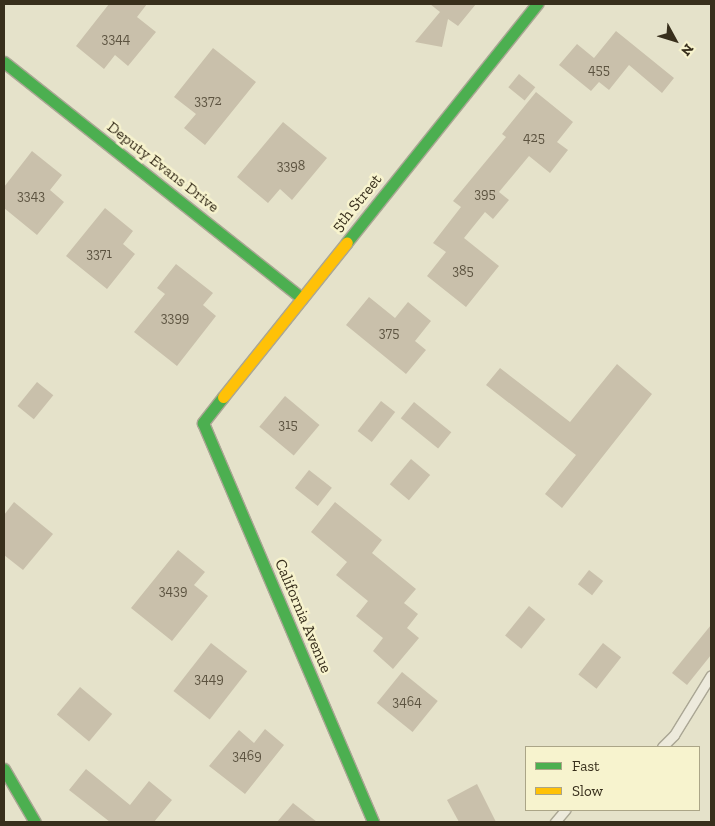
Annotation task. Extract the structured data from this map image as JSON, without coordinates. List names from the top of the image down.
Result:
{
  "streets": {
    "street": ["Deputy Evans Drive", "5th Street", "California Avenue"]
  },
  "crossings": [
    ["Deputy Evans Drive", "5th Street"],
    ["5th Street", "California Avenue"]
  ],
  "house_numbers": [
    "3344",
    "455",
    "3372",
    "425",
    "3398",
    "395",
    "3343",
    "3371",
    "385",
    "3399",
    "375",
    "315",
    "3439",
    "3449",
    "3464",
    "3469"
  ],
  "legend": ["Fast", "Slow"],
  "north": "bottom right"
}
